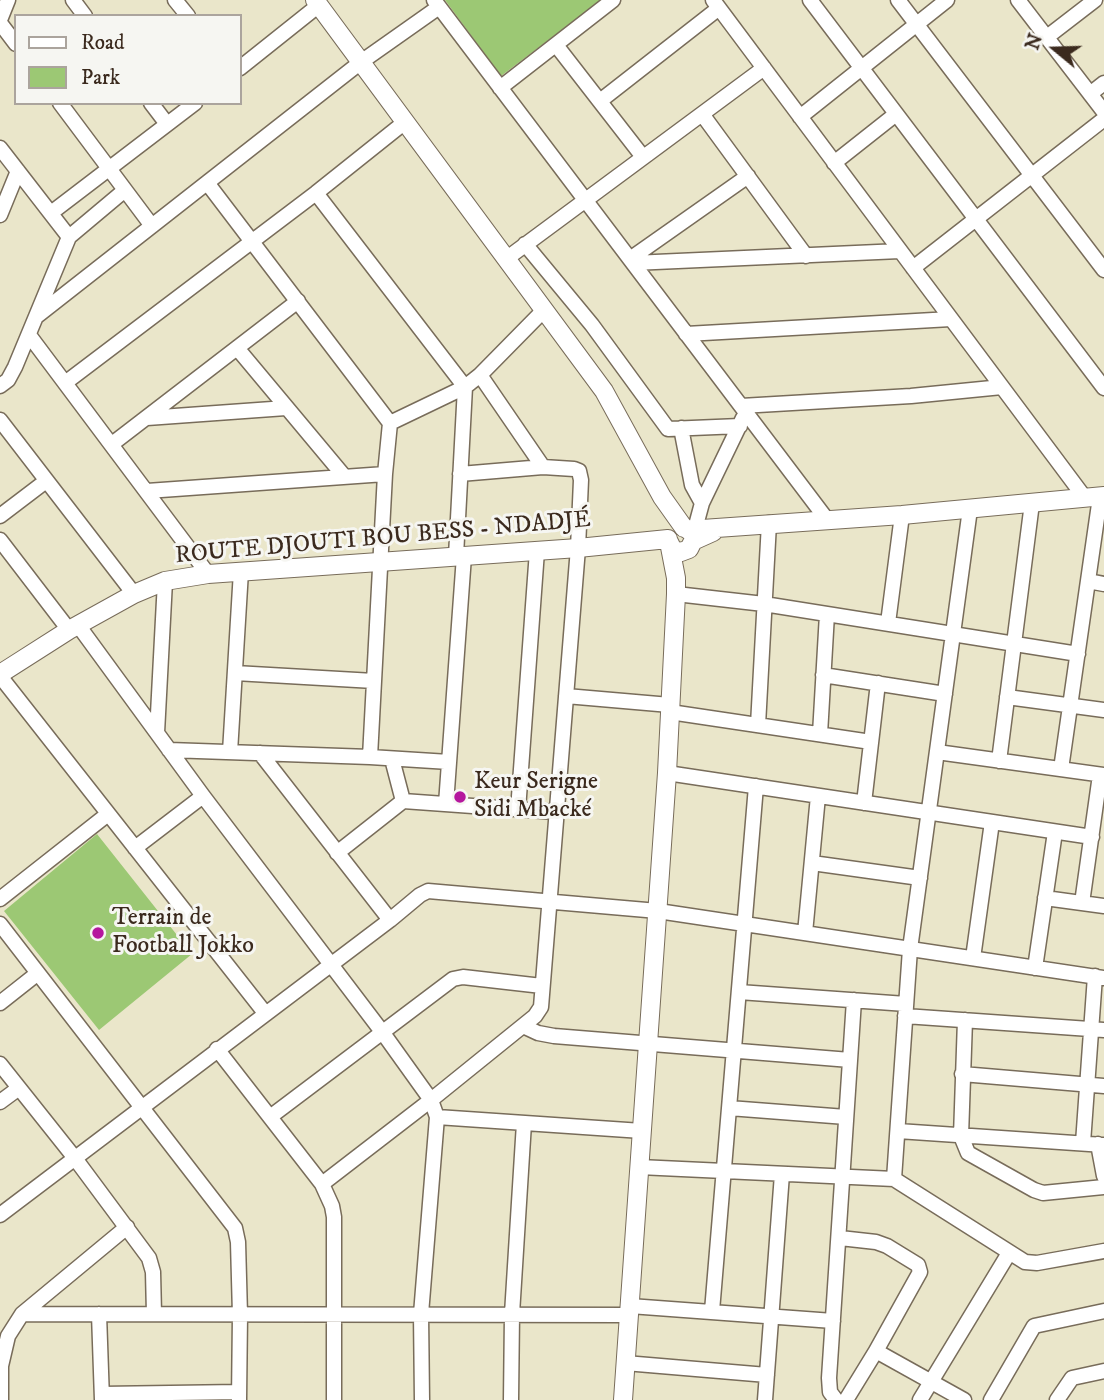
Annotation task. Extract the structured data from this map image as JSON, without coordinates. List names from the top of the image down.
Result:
{
  "streets": {
    "main road": ["ROUTE DJOUTI BOU BESS - NDADJÉ"]
  },
  "places": ["Keur Serigne Sidi Mbacké", "Terrain de Football Jokko"],
  "legend": ["Road", "Park"],
  "north": "left"
}
